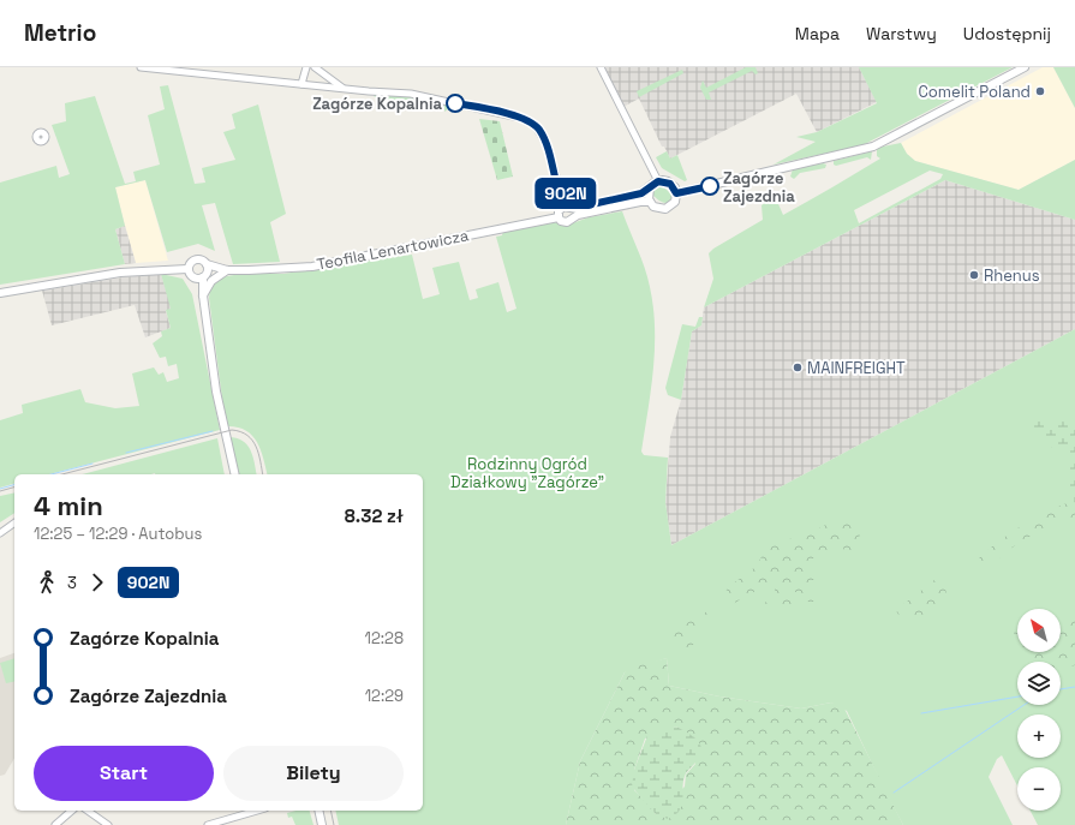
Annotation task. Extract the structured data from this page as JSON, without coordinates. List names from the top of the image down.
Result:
{
  "streets": {
    "street": ["Teofila Lenartowicza"]
  },
  "parks": ["Rodzinny Ogród Działkowy \"Zagórze\""],
  "places": [
    "Comelit Poland",
    "Zagórze Kopalnia",
    "Zagórze Zajezdnia",
    "Rhenus",
    "MAINFREIGHT"
  ],
  "lines": ["bus line 902N"],
  "north": "top left",
  "page": {
    "header": "Metrio",
    "nav": ["Mapa", "Warstwy", "Udostępnij"],
    "on_map": "902N",
    "heading": ["4 min", "12:25 – 12:29 · Autobus", "8.32 zł"],
    "legs": ["3", "902N"],
    "map_buttons": ["+", "−"],
    "list": [
      {
        "name": "Zagórze Kopalnia",
        "value": "12:28"
      },
      {
        "name": "Zagórze Zajezdnia",
        "value": "12:29"
      }
    ],
    "buttons": ["Start", "Bilety"]
  }
}
